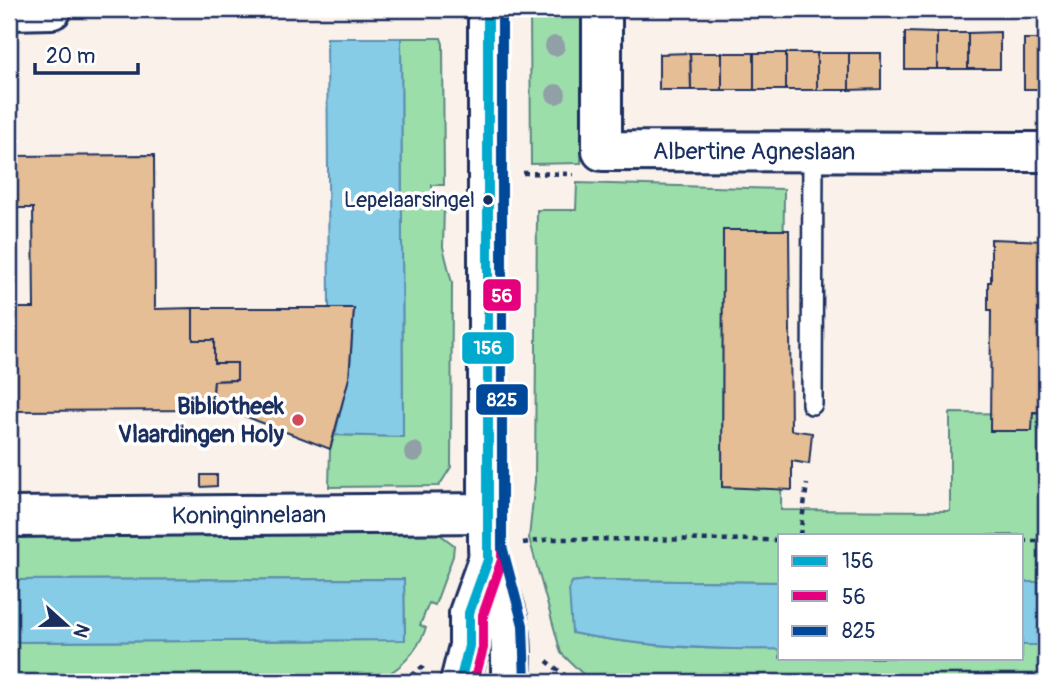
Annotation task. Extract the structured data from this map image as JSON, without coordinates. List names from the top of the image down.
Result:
{
  "streets": {
    "street": ["Albertine Agneslaan", "Koninginnelaan"]
  },
  "places": ["Lepelaarsingel", "Bibliotheek Vlaardingen Holy"],
  "lines": ["transit line 156", "transit line 56", "transit line 825"],
  "legend": ["156", "56", "825"],
  "scale_bar": "20 m",
  "north": "right"
}
